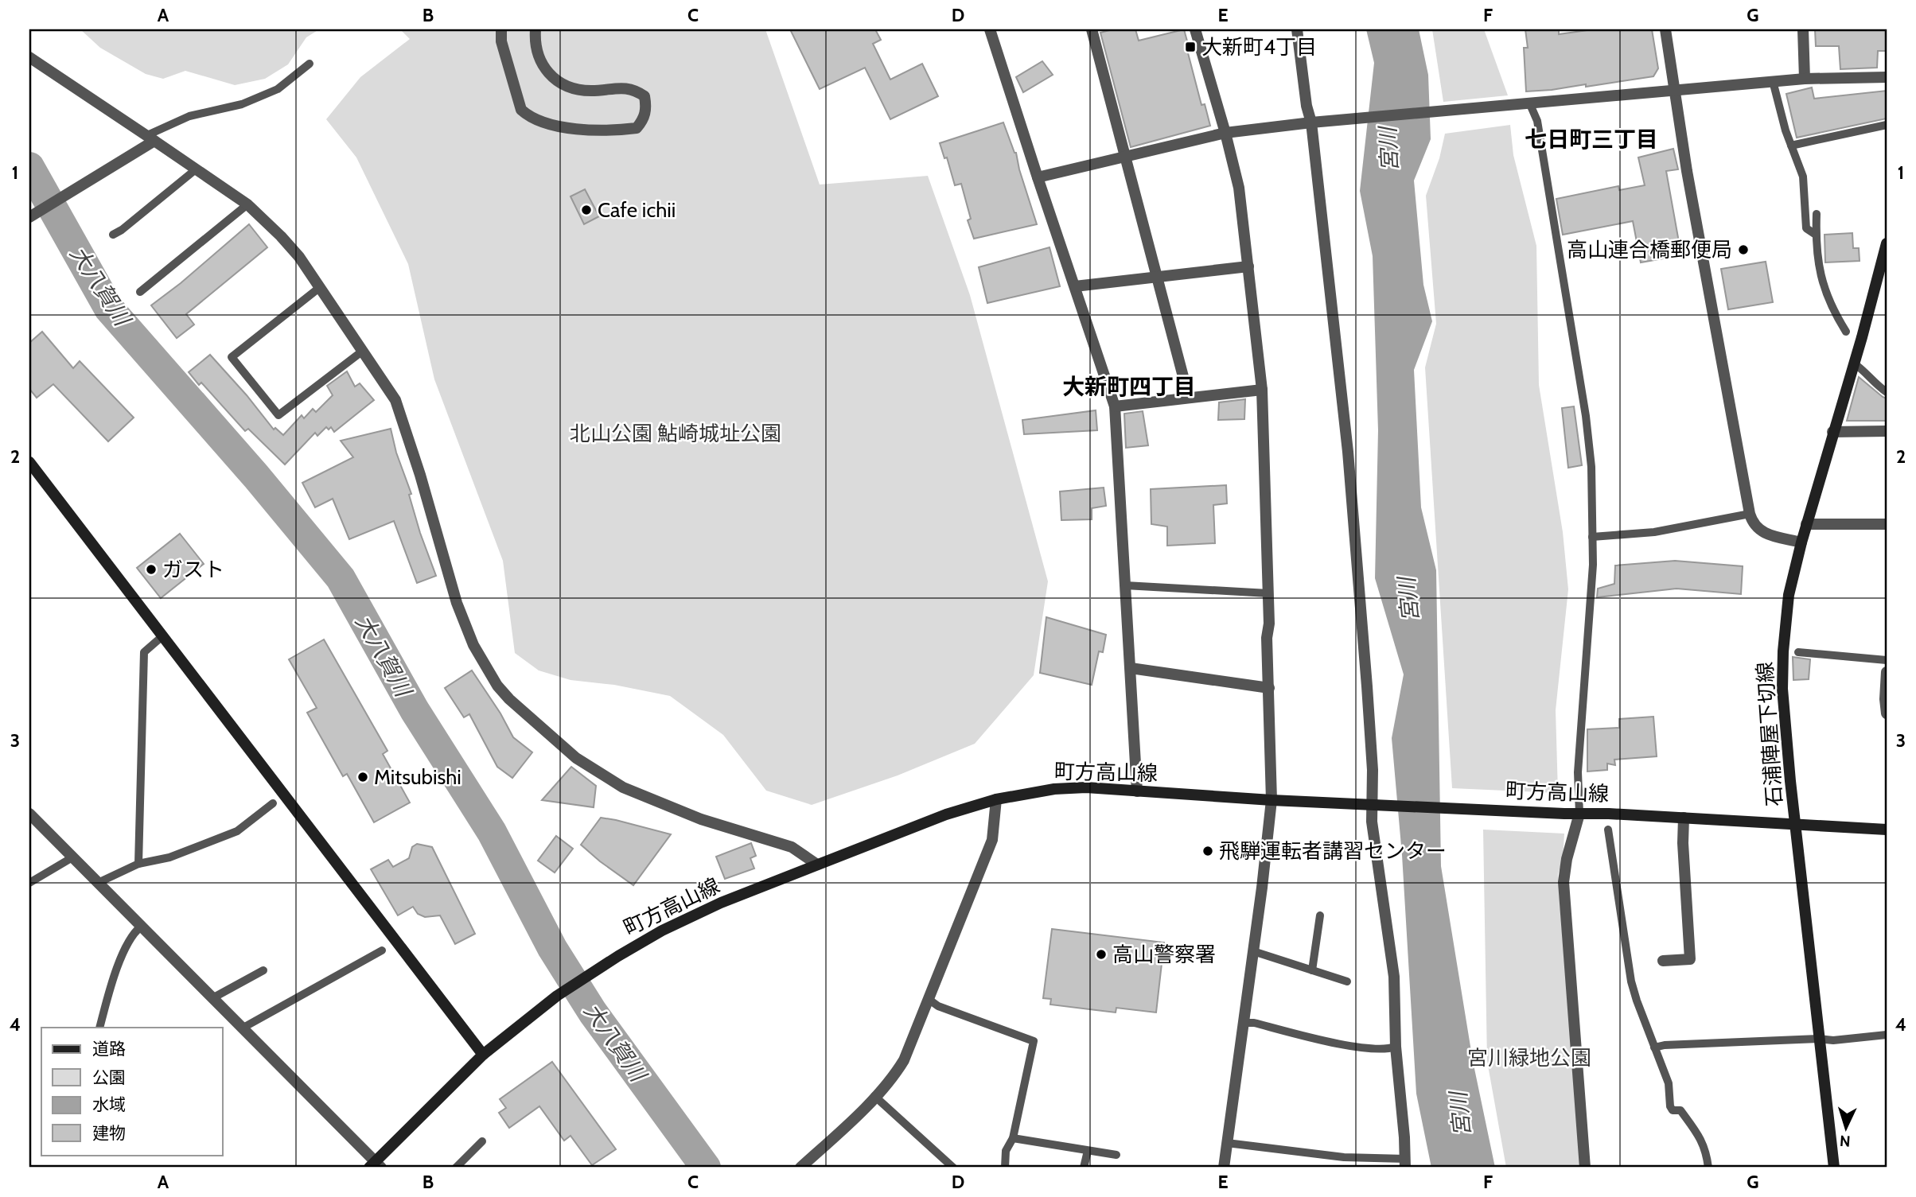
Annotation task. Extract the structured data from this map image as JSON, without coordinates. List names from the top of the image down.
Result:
{
  "streets": {
    "main road": ["石浦陣屋下切線", "町方高山線"]
  },
  "crossings": [
    ["石浦陣屋下切線", "町方高山線"]
  ],
  "districts": ["七日町三丁目", "大新町四丁目"],
  "water": ["宮川", "大八賀川"],
  "parks": ["北山公園 鮎崎城址公園", "宮川緑地公園"],
  "places": {
    "transit": ["大新町4丁目"],
    "other": [
      "Cafe ichii",
      "高山連合橋郵便局",
      "ガスト",
      "Mitsubishi",
      "飛騨運転者講習センター",
      "高山警察署"
    ]
  },
  "legend": [
    "道路",
    "公園",
    "水域",
    "建物"
  ],
  "north": "bottom",
  "grid": {
    "columns": [
      "A",
      "B",
      "C",
      "D",
      "E",
      "F",
      "G"
    ],
    "rows": [
      "1",
      "2",
      "3",
      "4"
    ]
  }
}
